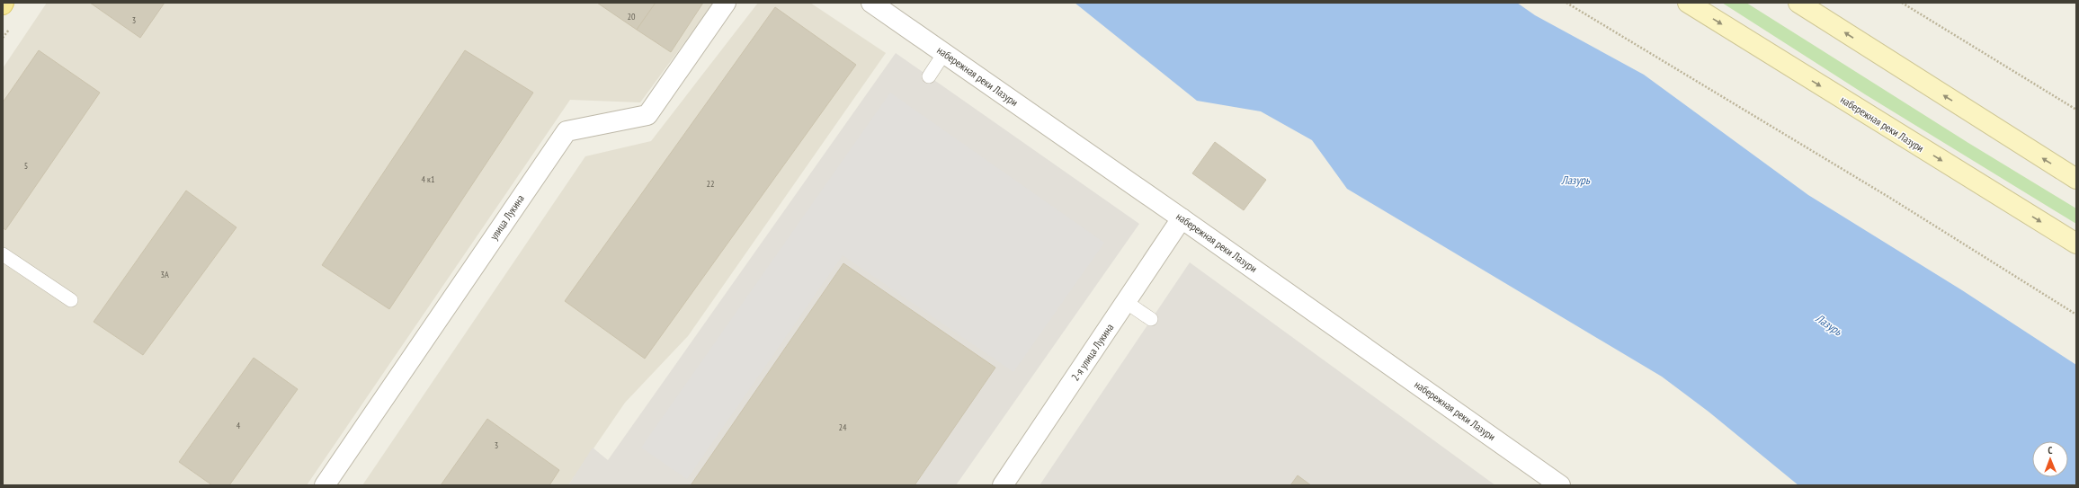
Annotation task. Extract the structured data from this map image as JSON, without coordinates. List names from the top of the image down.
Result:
{
  "streets": {
    "main road": ["набережная реки Лазури"],
    "street": ["улица Лукина", "2-я улица Лукина"]
  },
  "crossings": [
    ["набережная реки Лазури", "2-я улица Лукина"]
  ],
  "one_way": ["набережная реки Лазури"],
  "water": ["Лазурь"],
  "house_numbers": [
    "20",
    "3",
    "5",
    "4 к1",
    "22",
    "3А",
    "4",
    "24",
    "3"
  ],
  "north": "top"
}
